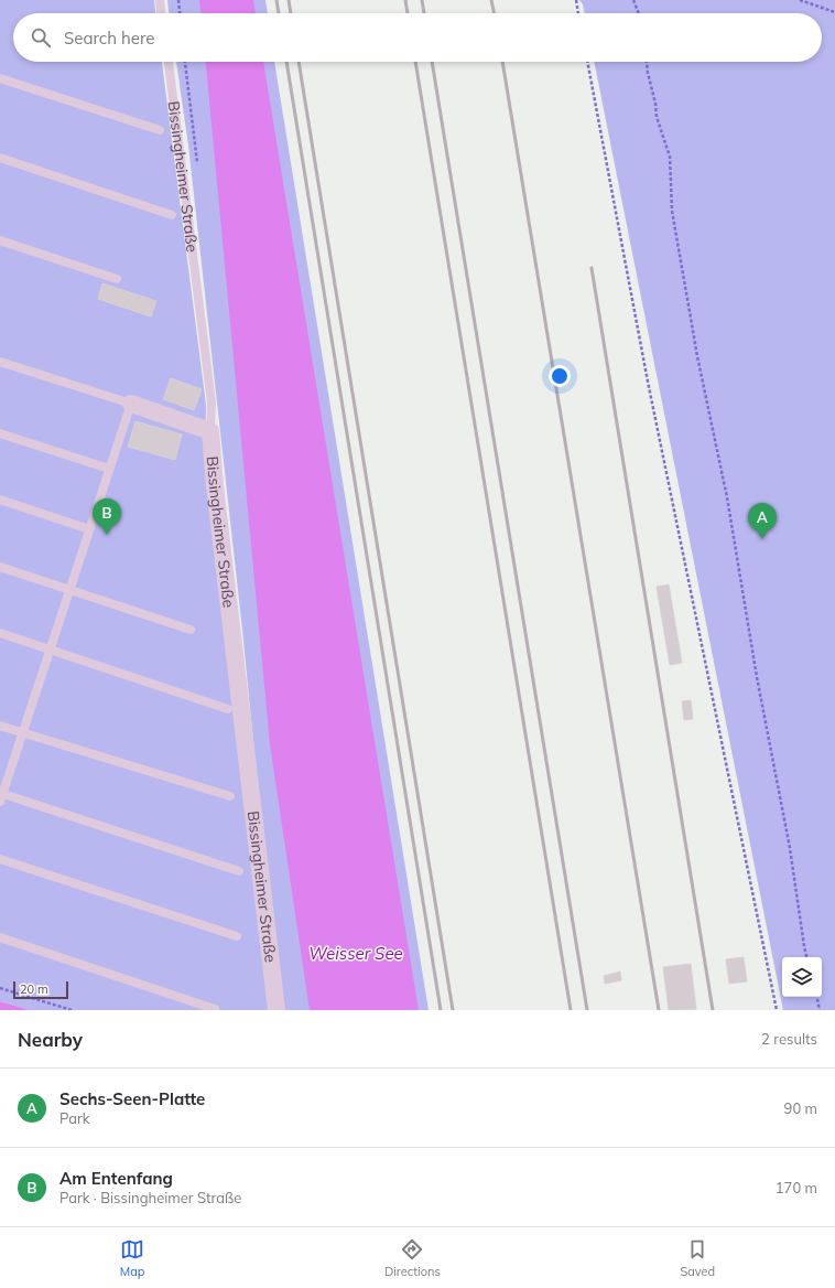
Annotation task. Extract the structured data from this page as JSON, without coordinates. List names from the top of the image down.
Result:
{
  "streets": {
    "street": ["Bissingheimer Straße"]
  },
  "water": ["Weisser See"],
  "scale_bar": "20 m",
  "page": {
    "search": "Search here",
    "pins": ["B", "A"],
    "scale": "20 m",
    "heading": ["Nearby", "2 results"],
    "list": [
      {
        "mark": "A",
        "name": "Sechs-Seen-Platte",
        "note": "Park",
        "value": "90 m"
      },
      {
        "mark": "B",
        "name": "Am Entenfang",
        "note": "Park · Bissingheimer Straße",
        "value": "170 m"
      }
    ],
    "nav": ["Map", "Directions", "Saved"]
  }
}
